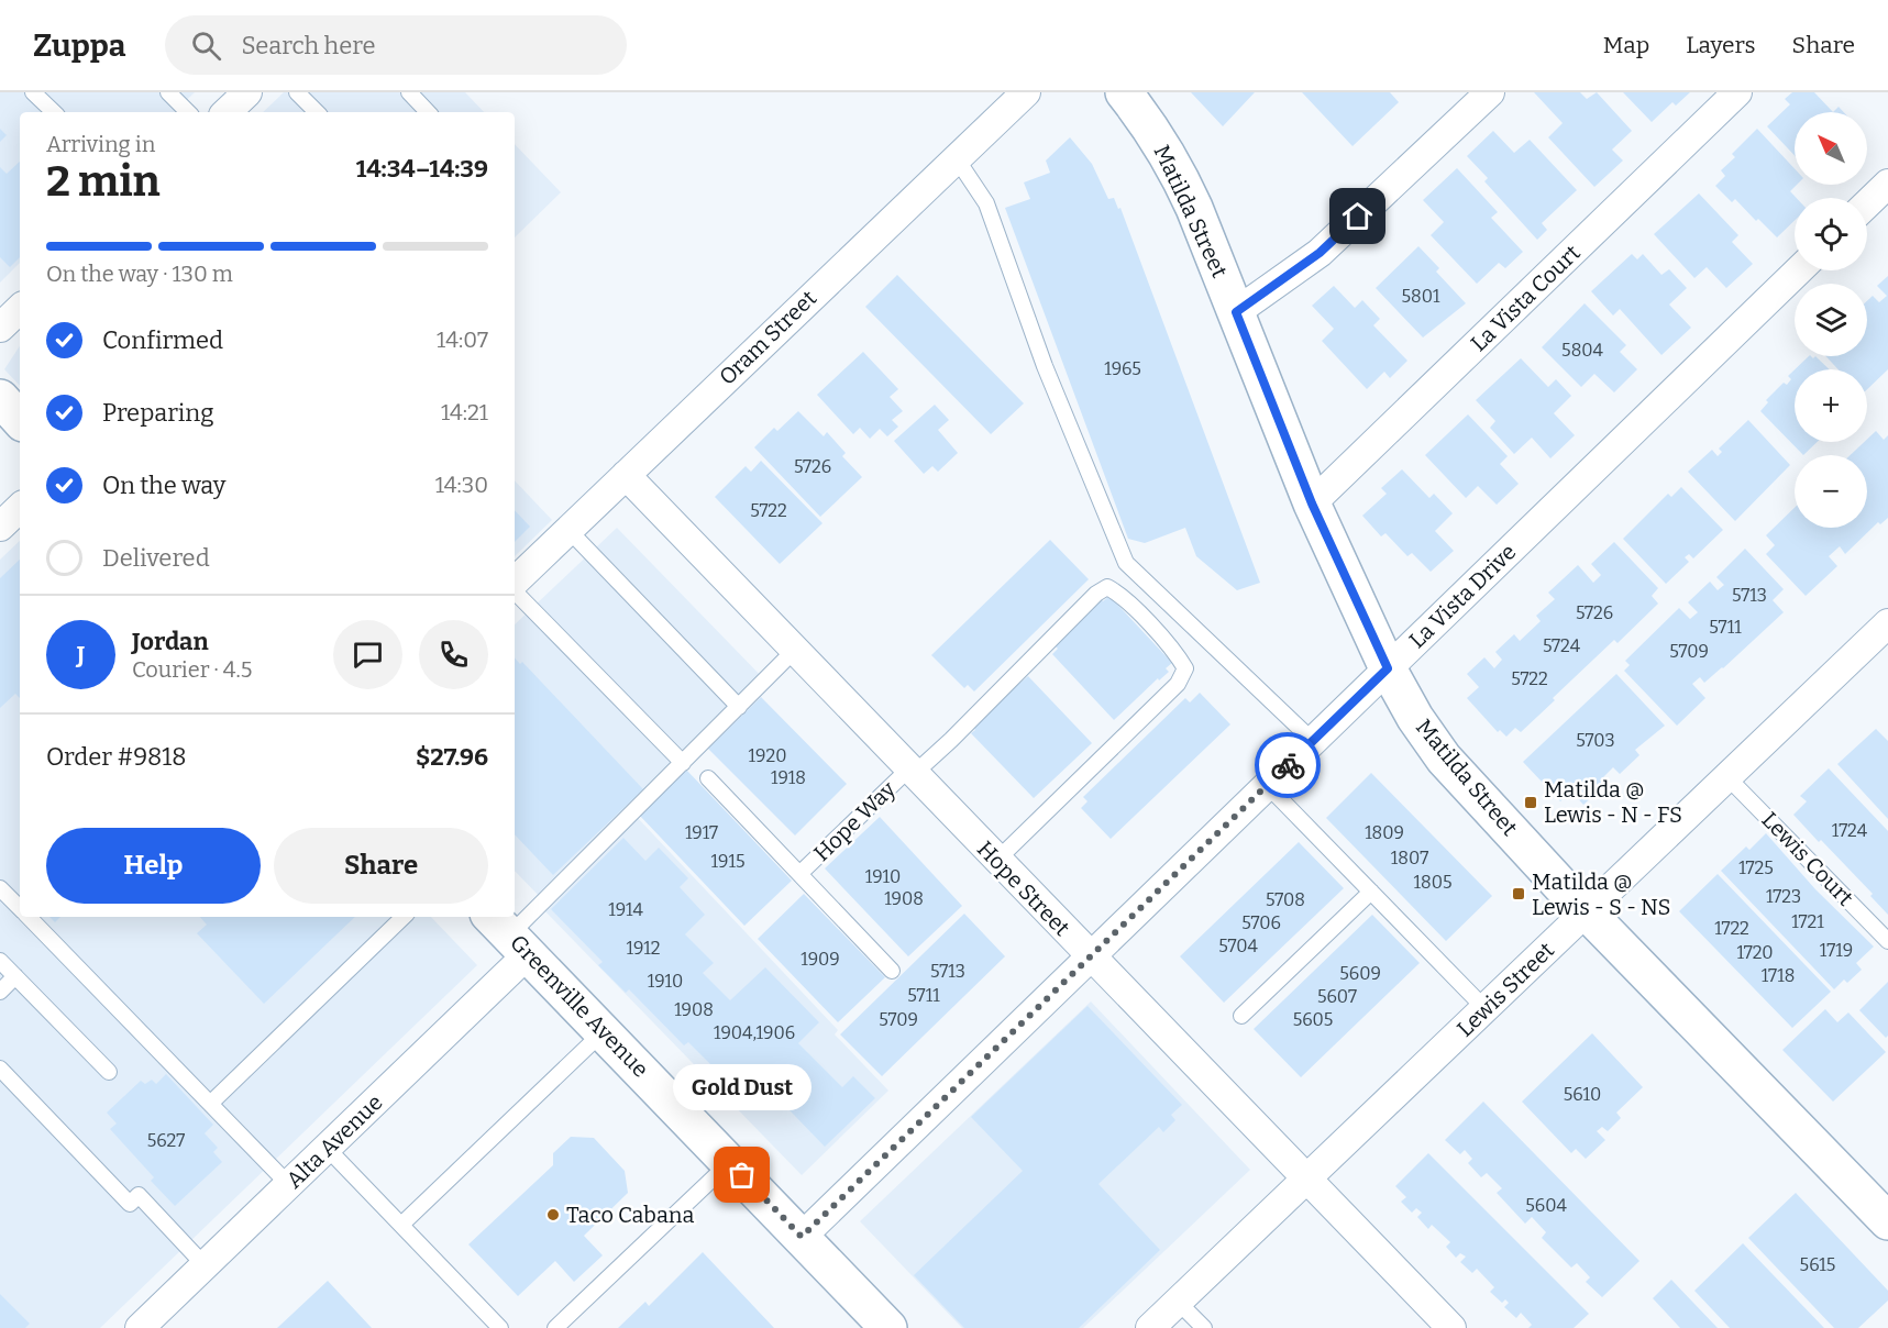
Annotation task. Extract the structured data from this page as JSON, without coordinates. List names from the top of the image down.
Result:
{
  "streets": {
    "street": [
      "Matilda Street",
      "La Vista Court",
      "Oram Street",
      "La Vista Drive",
      "Hope Street",
      "Lewis Street",
      "Greenville Avenue",
      "Alta Avenue"
    ],
    "lane": ["Hope Way", "Lewis Court"]
  },
  "crossings": [
    ["Matilda Street", "La Vista Court"],
    ["Matilda Street", "La Vista Drive"],
    ["Matilda Street", "Lewis Street"],
    ["Oram Street", "Hope Street"],
    ["La Vista Drive", "Hope Street"],
    ["La Vista Drive", "Greenville Avenue"],
    ["Hope Way", "Hope Street"],
    ["Lewis Court", "Lewis Street"],
    ["Hope Street", "Lewis Street"],
    ["Greenville Avenue", "Alta Avenue"]
  ],
  "places": {
    "transit": ["Matilda @ Lewis - N - FS", "Matilda @ Lewis - S - NS"],
    "other": ["Gold Dust", "Taco Cabana"]
  },
  "house_numbers": [
    "5801",
    "5804",
    "1965",
    "5726",
    "5722",
    "5713",
    "5726",
    "5711",
    "5724",
    "5709",
    "5722",
    "5703",
    "1920",
    "1918",
    "1724",
    "1917",
    "1809",
    "1807",
    "1915",
    "1725",
    "1910",
    "1805",
    "1723",
    "1908",
    "5708",
    "1914",
    "1721",
    "5706",
    "1722",
    "5704",
    "1912",
    "1719",
    "1720",
    "1909",
    "5713",
    "5609",
    "1718",
    "1910",
    "5711",
    "5607",
    "1908",
    "5709",
    "5605",
    "1904,1906",
    "5610",
    "5627",
    "5604",
    "5615"
  ],
  "north": "top left",
  "page": {
    "header": "Zuppa",
    "search": "Search here",
    "nav": ["Map", "Layers", "Share"],
    "map_buttons": ["+", "−"],
    "heading": ["2 min", "Arriving in", "14:34–14:39"],
    "panel": [
      "Jordan",
      "Courier · 4.5",
      "Order #9818",
      "$27.96"
    ],
    "bar": "On the way · 130 m",
    "list": [
      ["Confirmed", "14:07"],
      ["Preparing", "14:21"],
      ["On the way", "14:30"],
      "Delivered"
    ],
    "round": "J",
    "buttons": ["Help", "Share"],
    "bubble": "Gold Dust"
  }
}
